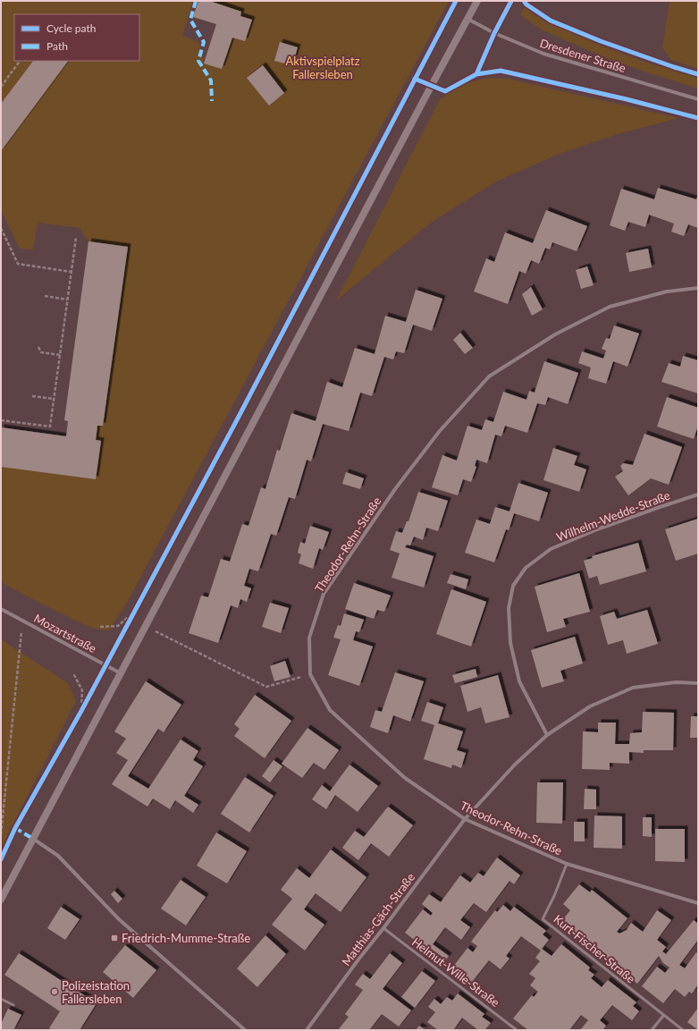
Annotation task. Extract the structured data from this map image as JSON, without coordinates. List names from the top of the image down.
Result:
{
  "streets": {
    "street": [
      "Dresdener Straße",
      "Wilhelm-Wedde-Straße",
      "Theodor-Rehn-Straße",
      "Mozartstraße",
      "Matthias-Gäch-Straße"
    ],
    "lane": ["Kurt-Fischer-Straße", "Helmut-Wille-Straße"]
  },
  "crossings": [
    ["Wilhelm-Wedde-Straße", "Matthias-Gäch-Straße"],
    ["Theodor-Rehn-Straße", "Matthias-Gäch-Straße"],
    ["Theodor-Rehn-Straße", "Kurt-Fischer-Straße"],
    ["Matthias-Gäch-Straße", "Helmut-Wille-Straße"]
  ],
  "parks": ["Aktivspielplatz Fallersleben"],
  "places": {
    "transit": ["Friedrich-Mumme-Straße"],
    "other": ["Polizeistation Fallersleben"]
  },
  "legend": ["Cycle path", "Path"]
}
